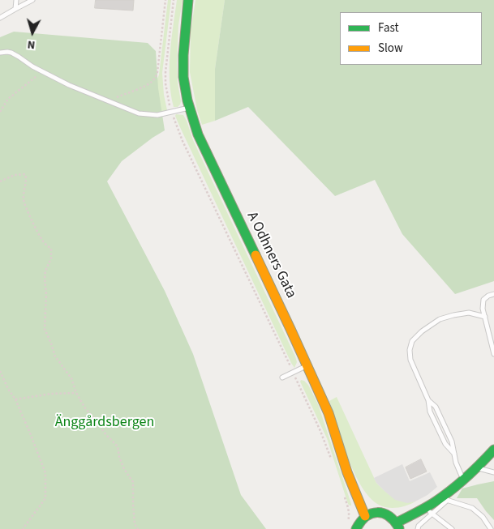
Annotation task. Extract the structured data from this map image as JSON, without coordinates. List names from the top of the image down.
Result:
{
  "streets": {
    "street": ["A Odhners Gata"]
  },
  "parks": ["Änggårdsbergen"],
  "legend": ["Fast", "Slow"],
  "north": "bottom"
}
